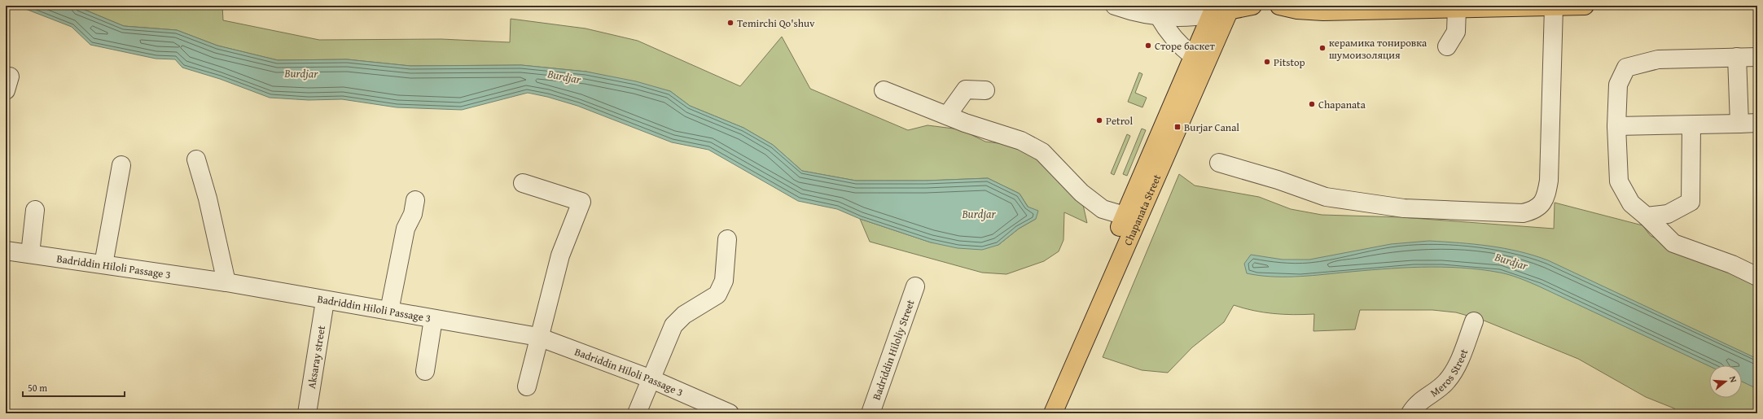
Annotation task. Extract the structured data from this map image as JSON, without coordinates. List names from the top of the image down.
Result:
{
  "streets": {
    "main road": ["Chapanata Street"],
    "street": [
      "Badriddin Hiloli Passage 3",
      "Badriddin Hiloliy Street",
      "Aksaray street",
      "Meros Street"
    ]
  },
  "crossings": [
    ["Badriddin Hiloli Passage 3", "Aksaray street"]
  ],
  "water": ["Burdjar"],
  "places": {
    "other": [
      "Temirchi Qo'shuv",
      "Сторе баскет",
      "керамика тонировка шyмоизоляция",
      "Pitstop",
      "Chapanata",
      "Petrol"
    ],
    "transit": ["Burjar Canal"]
  },
  "scale_bar": "50 m",
  "north": "right"
}
